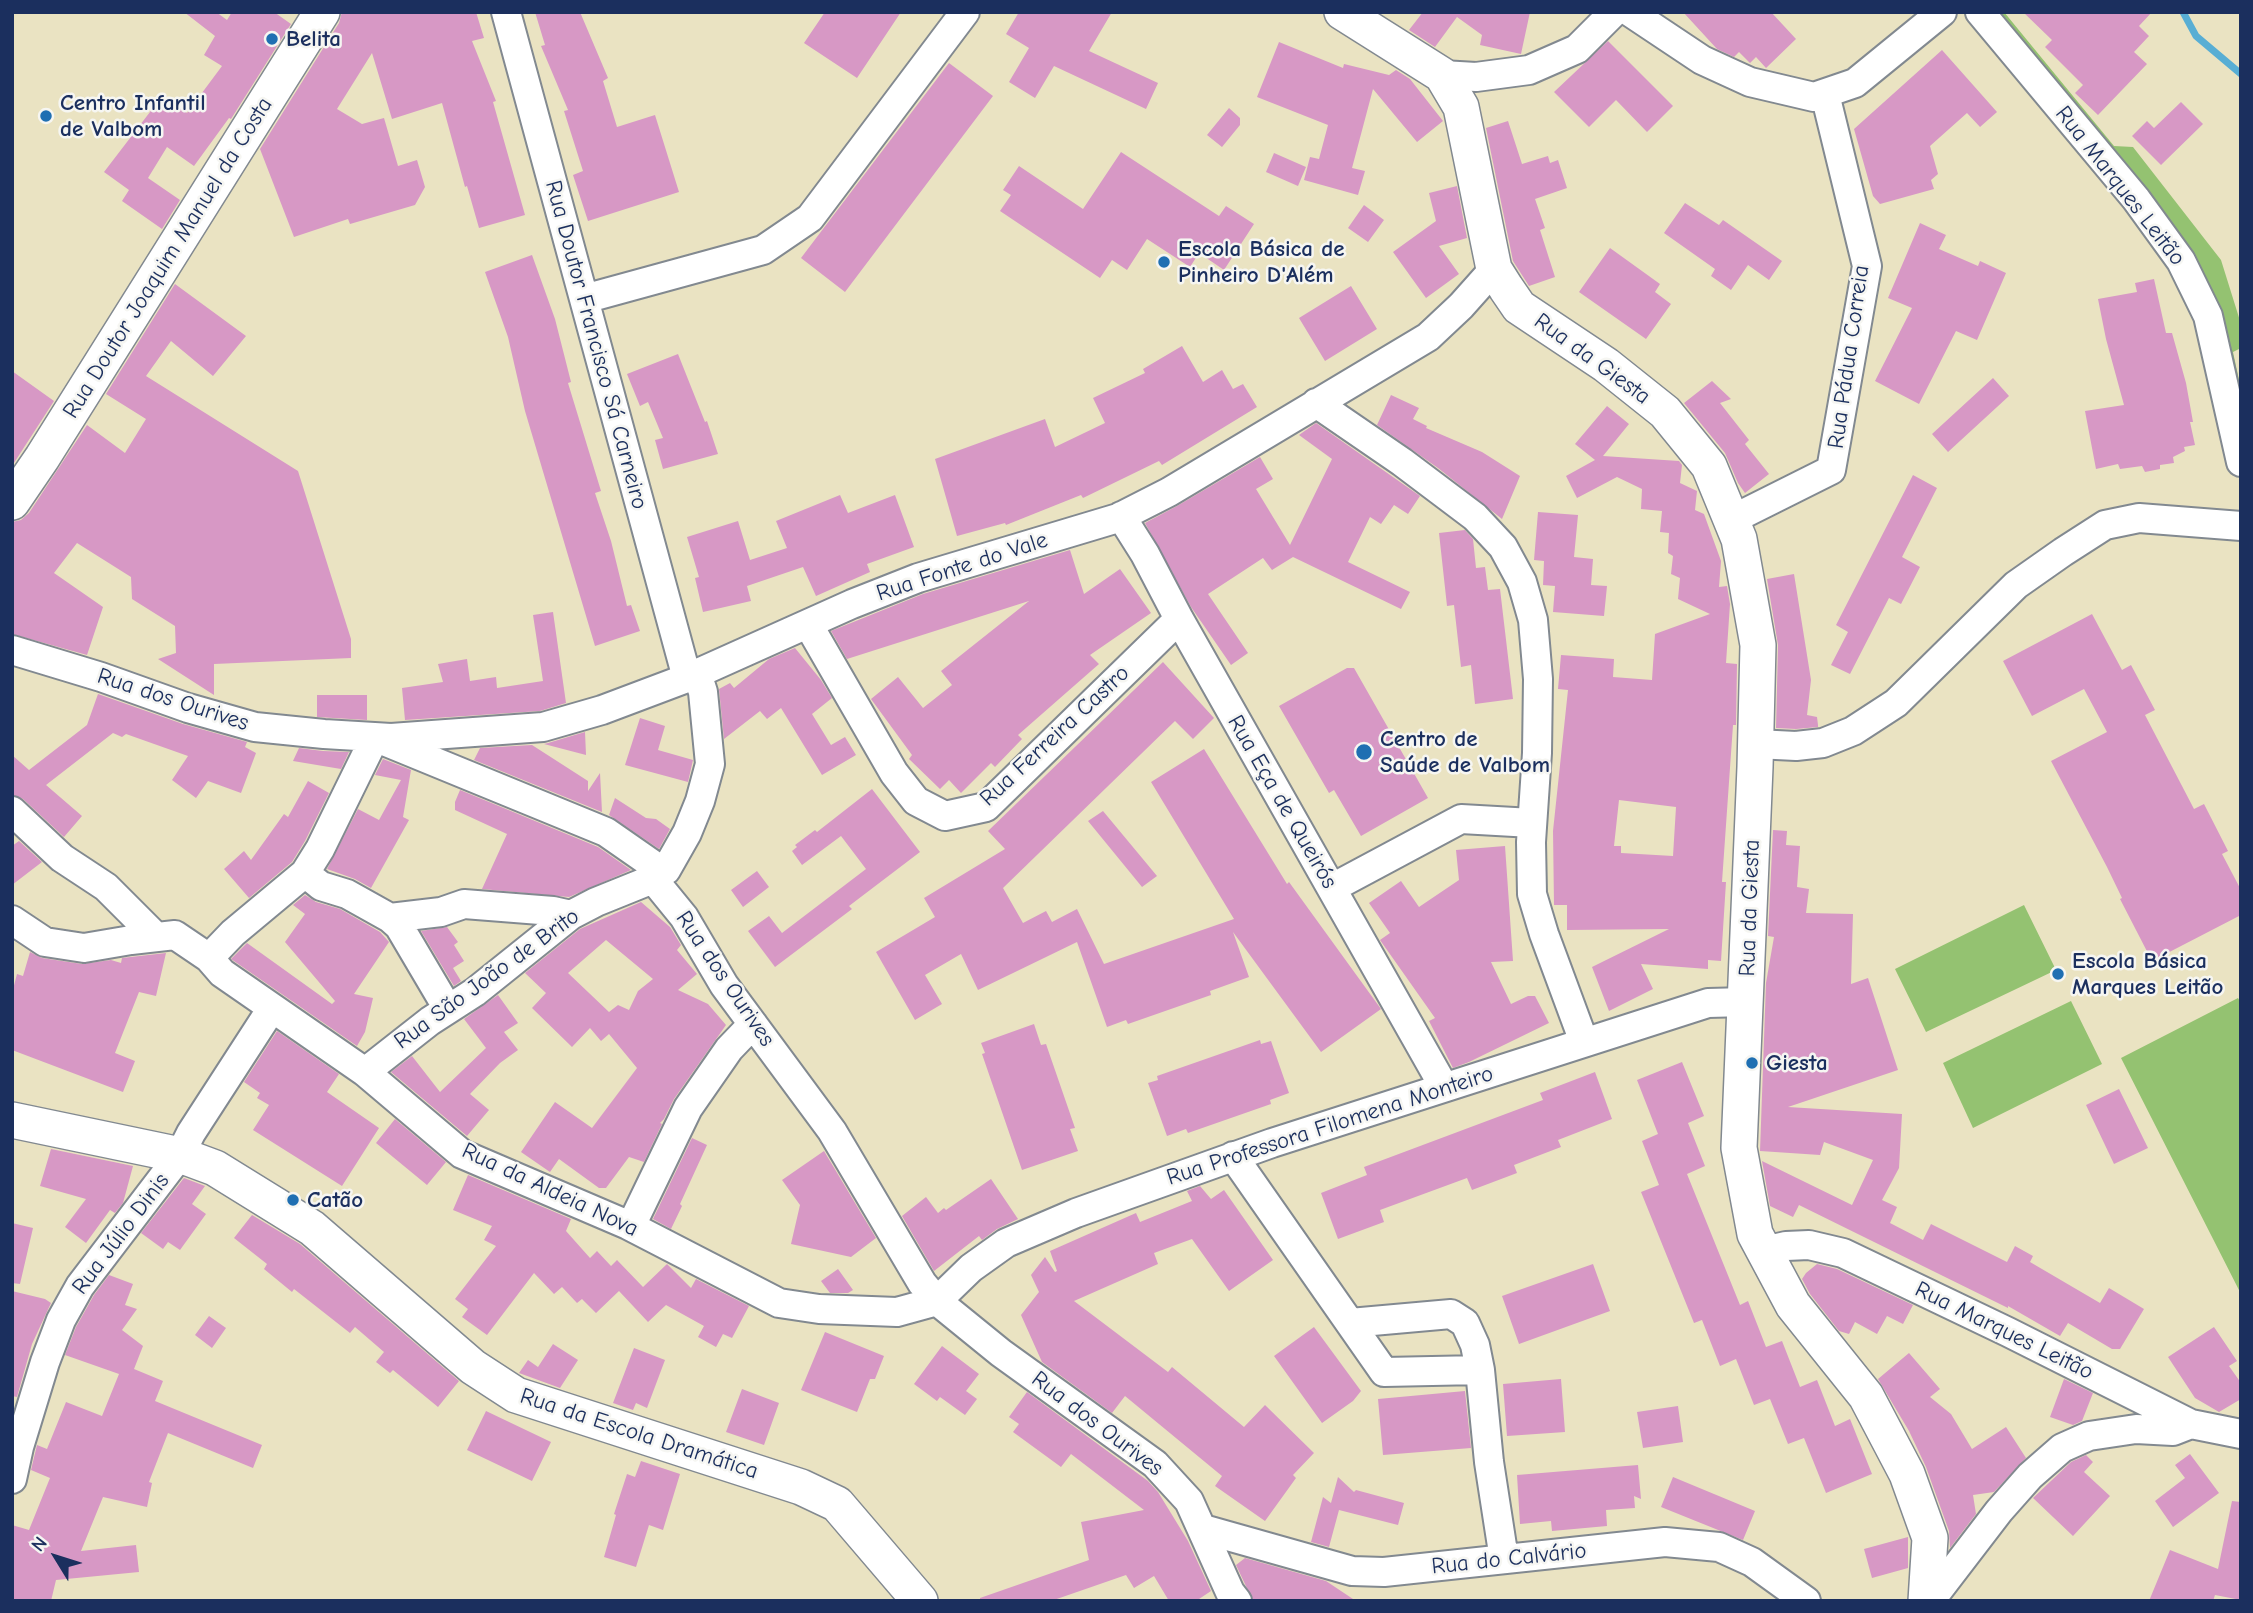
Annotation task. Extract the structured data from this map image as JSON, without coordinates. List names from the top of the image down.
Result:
{
  "streets": {
    "street": [
      "Rua Marques Leitão",
      "Rua Doutor Joaquim Manuel da Costa",
      "Rua Doutor Francisco Sá Carneiro",
      "Rua Pádua Correia",
      "Rua da Giesta",
      "Rua Fonte do Vale",
      "Rua dos Ourives",
      "Rua Ferreira Castro",
      "Rua Eça de Queirós",
      "Rua São João de Brito",
      "Rua Professora Filomena Monteiro",
      "Rua da Aldeia Nova",
      "Rua Júlio Dinis",
      "Rua da Escola Dramática",
      "Rua do Calvário"
    ]
  },
  "crossings": [
    ["Rua Marques Leitão", "Rua da Giesta"],
    ["Rua Doutor Francisco Sá Carneiro", "Rua Fonte do Vale"],
    ["Rua Doutor Francisco Sá Carneiro", "Rua dos Ourives"],
    ["Rua Doutor Francisco Sá Carneiro", "Rua São João de Brito"],
    ["Rua Pádua Correia", "Rua da Giesta"],
    ["Rua da Giesta", "Rua Fonte do Vale"],
    ["Rua da Giesta", "Rua Professora Filomena Monteiro"],
    ["Rua Fonte do Vale", "Rua dos Ourives"],
    ["Rua Fonte do Vale", "Rua Ferreira Castro"],
    ["Rua Fonte do Vale", "Rua Eça de Queirós"],
    ["Rua dos Ourives", "Rua São João de Brito"],
    ["Rua dos Ourives", "Rua Professora Filomena Monteiro"],
    ["Rua dos Ourives", "Rua da Aldeia Nova"],
    ["Rua dos Ourives", "Rua do Calvário"],
    ["Rua Ferreira Castro", "Rua Eça de Queirós"],
    ["Rua Eça de Queirós", "Rua Professora Filomena Monteiro"],
    ["Rua São João de Brito", "Rua da Aldeia Nova"],
    ["Rua Professora Filomena Monteiro", "Rua da Aldeia Nova"],
    ["Rua da Aldeia Nova", "Rua Júlio Dinis"],
    ["Rua Júlio Dinis", "Rua da Escola Dramática"]
  ],
  "places": [
    "Belita",
    "Centro Infantil de Valbom",
    "Escola Básica de Pinheiro D'Além",
    "Centro de Saúde de Valbom",
    "Escola Básica Marques Leitão",
    "Giesta",
    "Catão"
  ],
  "north": "top left"
}
